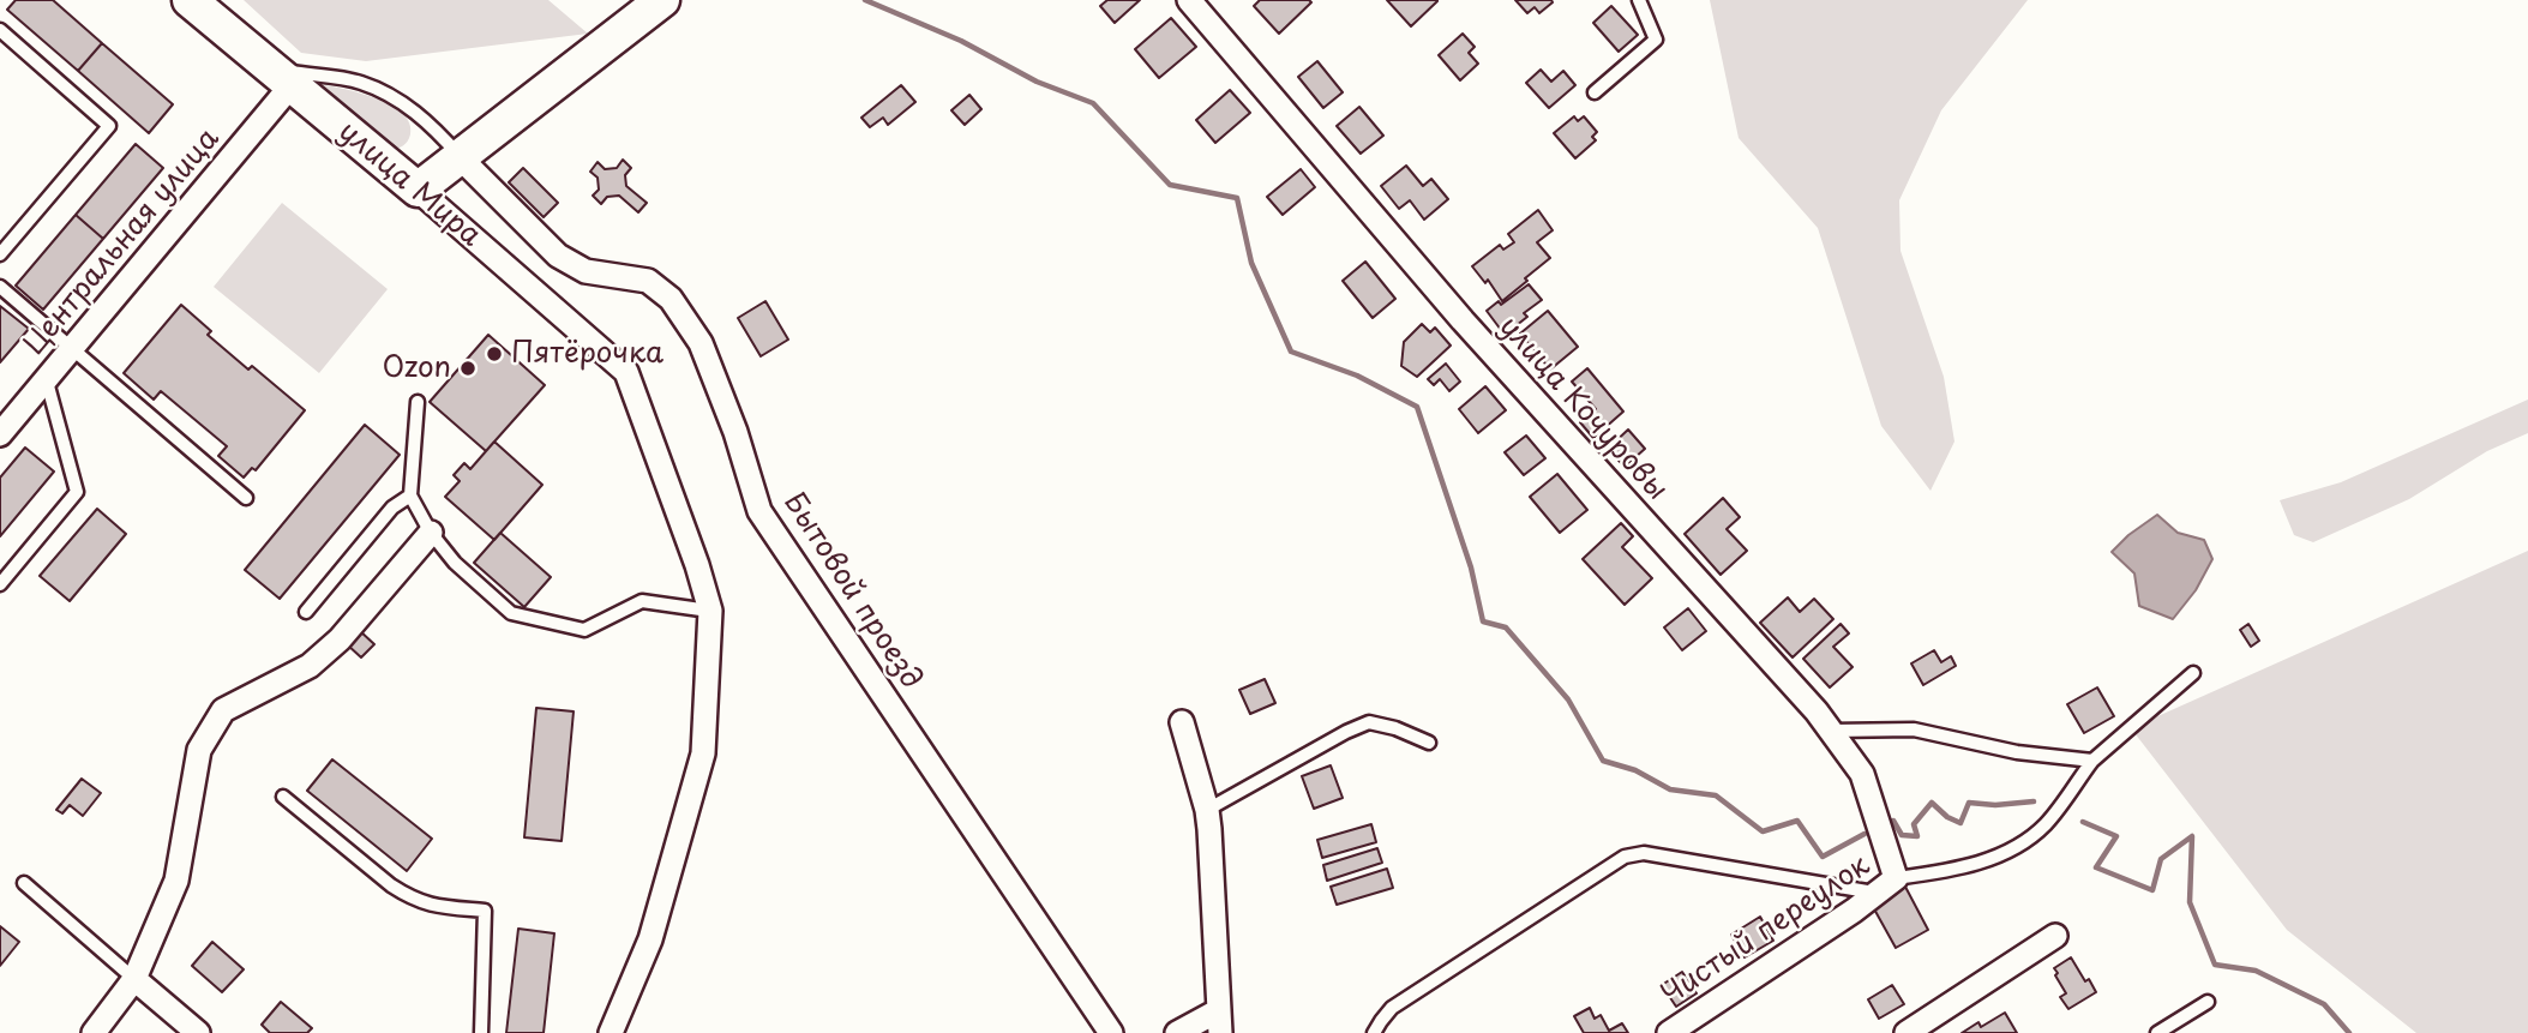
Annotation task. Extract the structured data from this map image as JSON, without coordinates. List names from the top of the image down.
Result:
{
  "streets": {
    "street": [
      "улица Мира",
      "Центральная улица",
      "улица Кочуровы",
      "Бытовой проезд",
      "Чистый переулок"
    ]
  },
  "crossings": [
    ["улица Мира", "Центральная улица"],
    ["улица Кочуровы", "Чистый переулок"]
  ],
  "places": ["Пятёрочка", "Ozon"]
}
